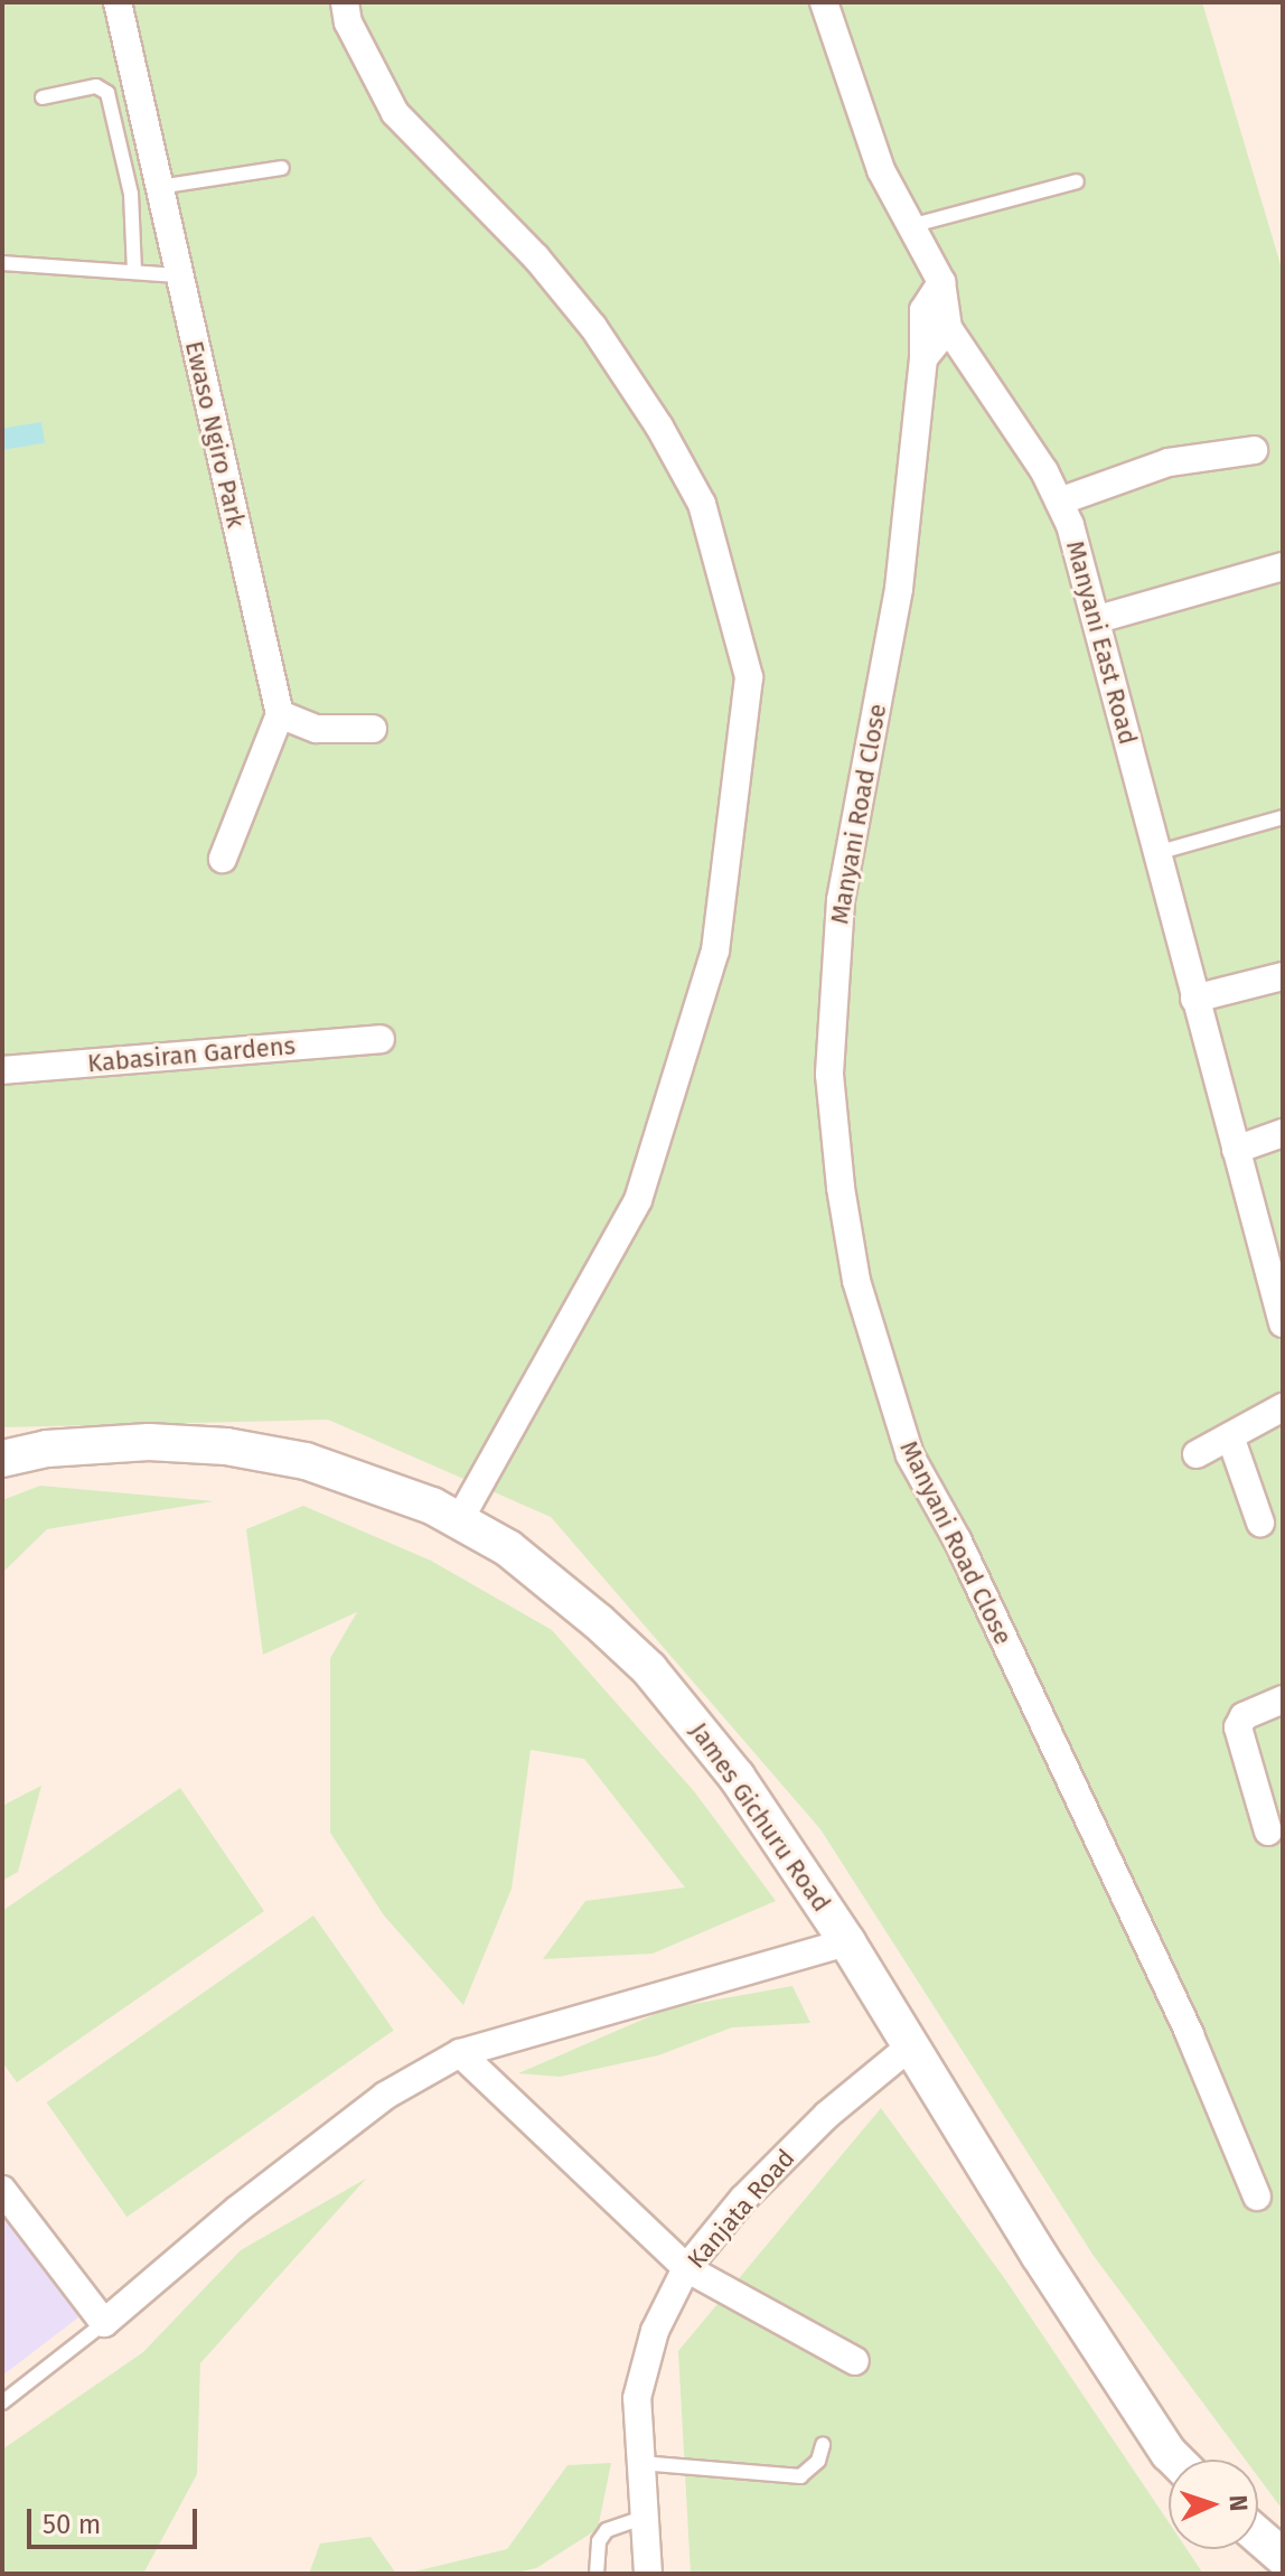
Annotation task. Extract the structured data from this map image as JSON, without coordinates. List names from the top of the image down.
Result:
{
  "streets": {
    "main road": ["James Gichuru Road"],
    "street": [
      "Ewaso Ngiro Park",
      "Manyani East Road",
      "Manyani Road Close",
      "Kabasiran Gardens",
      "Kanjata Road"
    ]
  },
  "crossings": [
    ["Manyani East Road", "Manyani Road Close"],
    ["James Gichuru Road", "Kanjata Road"]
  ],
  "scale_bar": "50 m",
  "north": "right"
}
